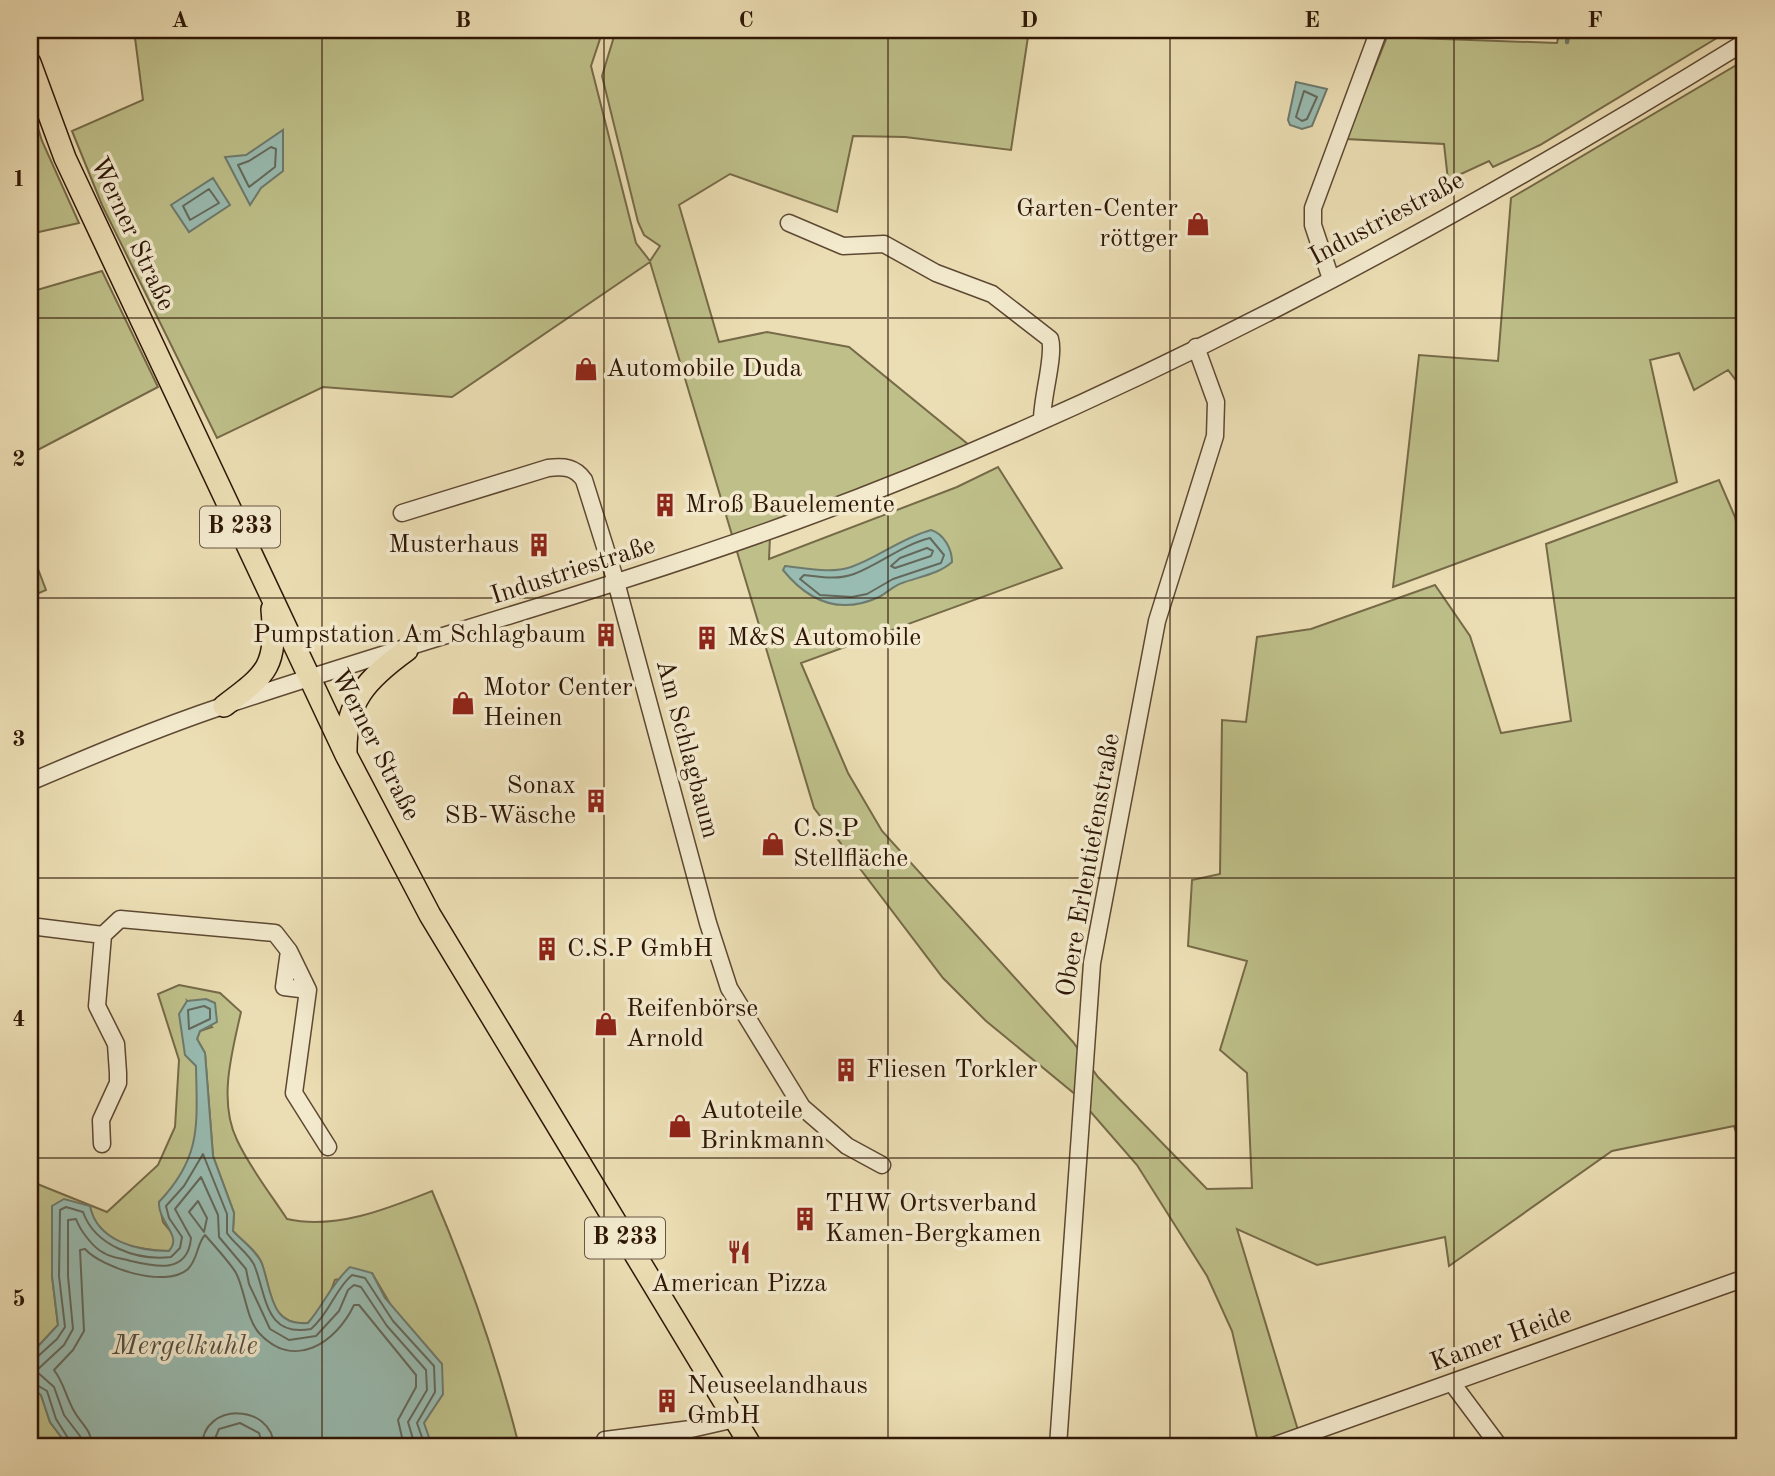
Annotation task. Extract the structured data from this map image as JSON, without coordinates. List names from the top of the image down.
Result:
{
  "streets": {
    "main road": ["Werner Straße", "B 233"],
    "street": [
      "Industriestraße",
      "Am Schlagbaum",
      "Obere Erlentiefenstraße",
      "Kamer Heide"
    ]
  },
  "crossings": [
    ["Industriestraße", "Werner Straße"],
    ["Industriestraße", "Am Schlagbaum"],
    ["Industriestraße", "Obere Erlentiefenstraße"]
  ],
  "water": ["Mergelkuhle"],
  "places": {
    "shop": [
      "Garten-Center röttger",
      "Automobile Duda",
      "Motor Center Heinen",
      "C.S.P Stellfläche",
      "Reifenbörse Arnold",
      "Autoteile Brinkmann"
    ],
    "building": [
      "Mroß Bauelemente",
      "Musterhaus",
      "Pumpstation Am Schlagbaum",
      "M&S Automobile",
      "Sonax SB-Wäsche",
      "C.S.P GmbH",
      "Fliesen Torkler",
      "THW Ortsverband Kamen-Bergkamen",
      "Neuseelandhaus GmbH"
    ],
    "restaurant": ["American Pizza"]
  },
  "grid": {
    "columns": [
      "A",
      "B",
      "C",
      "D",
      "E",
      "F"
    ],
    "rows": [
      "1",
      "2",
      "3",
      "4",
      "5"
    ]
  }
}
